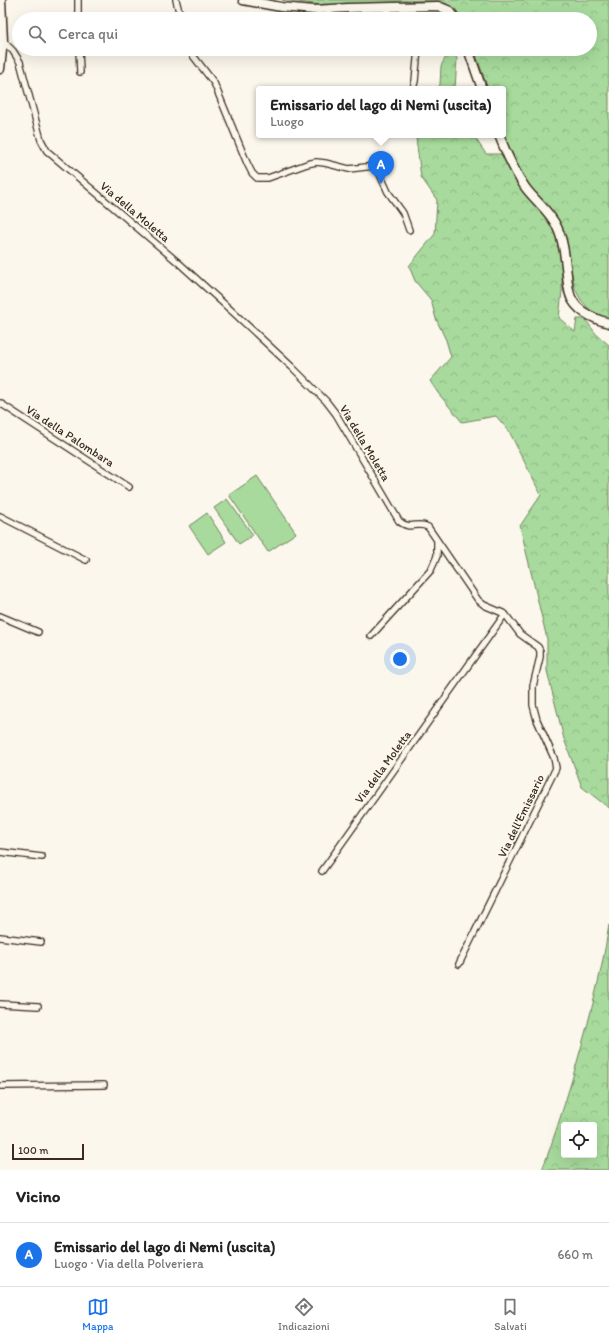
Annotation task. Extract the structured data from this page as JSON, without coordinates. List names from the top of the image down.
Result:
{
  "streets": {
    "street": ["Via della Moletta", "Via della Palombara", "Via dell'Emissario"]
  },
  "crossings": [
    ["Via della Moletta", "Via dell'Emissario"]
  ],
  "scale_bar": "100 m",
  "page": {
    "search": "Cerca qui",
    "popup": ["Emissario del lago di Nemi (uscita)", "Luogo"],
    "pins": "A",
    "scale": "100 m",
    "heading": "Vicino",
    "list": [
      {
        "mark": "A",
        "name": "Emissario del lago di Nemi (uscita)",
        "note": "Luogo · Via della Polveriera",
        "value": "660 m"
      }
    ],
    "nav": ["Mappa", "Indicazioni", "Salvati"]
  }
}
